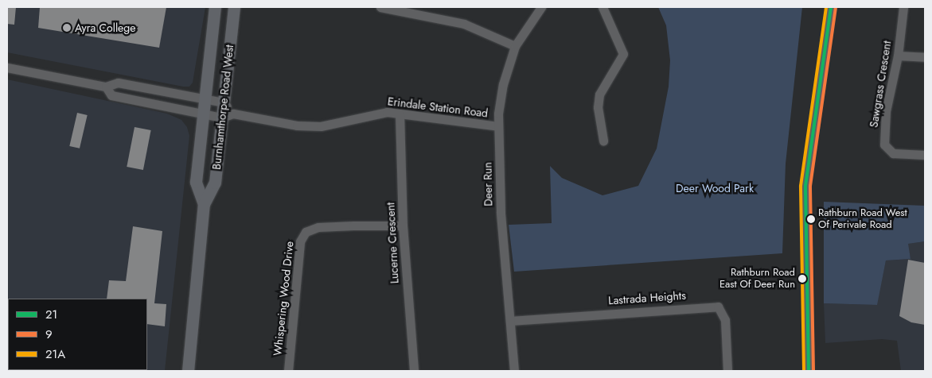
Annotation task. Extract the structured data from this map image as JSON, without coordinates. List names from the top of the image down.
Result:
{
  "streets": {
    "main road": ["Burnhamthorpe Road West"],
    "street": [
      "Sawgrass Crescent",
      "Erindale Station Road",
      "Deer Run",
      "Lucerne Crescent",
      "Lastrada Heights",
      "Whispering Wood Drive"
    ]
  },
  "crossings": [
    ["Burnhamthorpe Road West", "Erindale Station Road"],
    ["Erindale Station Road", "Deer Run"],
    ["Erindale Station Road", "Lucerne Crescent"],
    ["Deer Run", "Lastrada Heights"],
    ["Lucerne Crescent", "Whispering Wood Drive"]
  ],
  "parks": ["Deer Wood Park"],
  "places": ["Ayra College", "Rathburn Road West Of Perivale Road", "Rathburn Road East Of Deer Run"],
  "lines": ["transit line 21", "transit line 21A", "transit line 9"],
  "legend": ["21", "9", "21A"]
}
